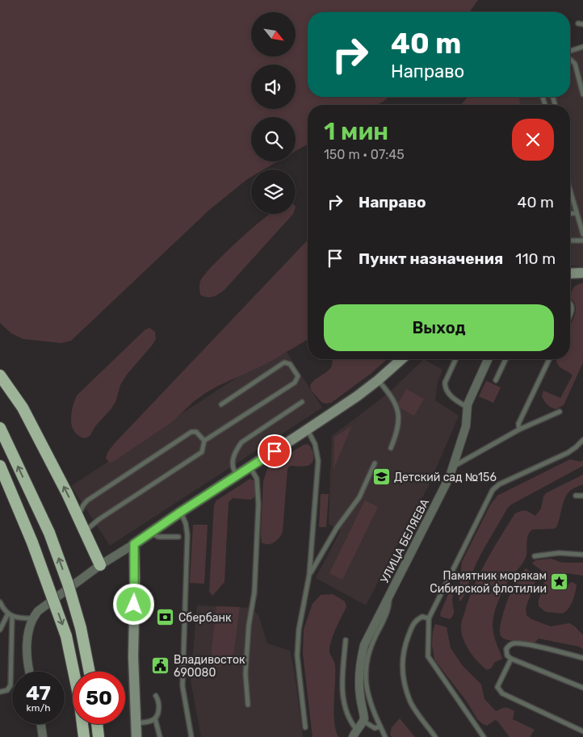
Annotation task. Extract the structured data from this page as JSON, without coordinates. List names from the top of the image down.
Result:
{
  "streets": {
    "street": ["УЛИЦА БЕЛЯЕВА"]
  },
  "places": {
    "school or university": ["Детский сад №156"],
    "place": ["Памятник морякам Сибирской флотилии"],
    "bank": ["Сбербанк"],
    "public building": ["Владивосток 690080"]
  },
  "north": "bottom right",
  "page": {
    "turn": ["40 m", "Направо"],
    "heading": ["1 мин", "150 m · 07:45"],
    "list": [
      {
        "name": "Направо",
        "value": "40 m"
      },
      {
        "name": "Пункт назначения",
        "value": "110 m"
      }
    ],
    "buttons": "Выход",
    "speed": "47 km/h",
    "limit": "50"
  }
}
